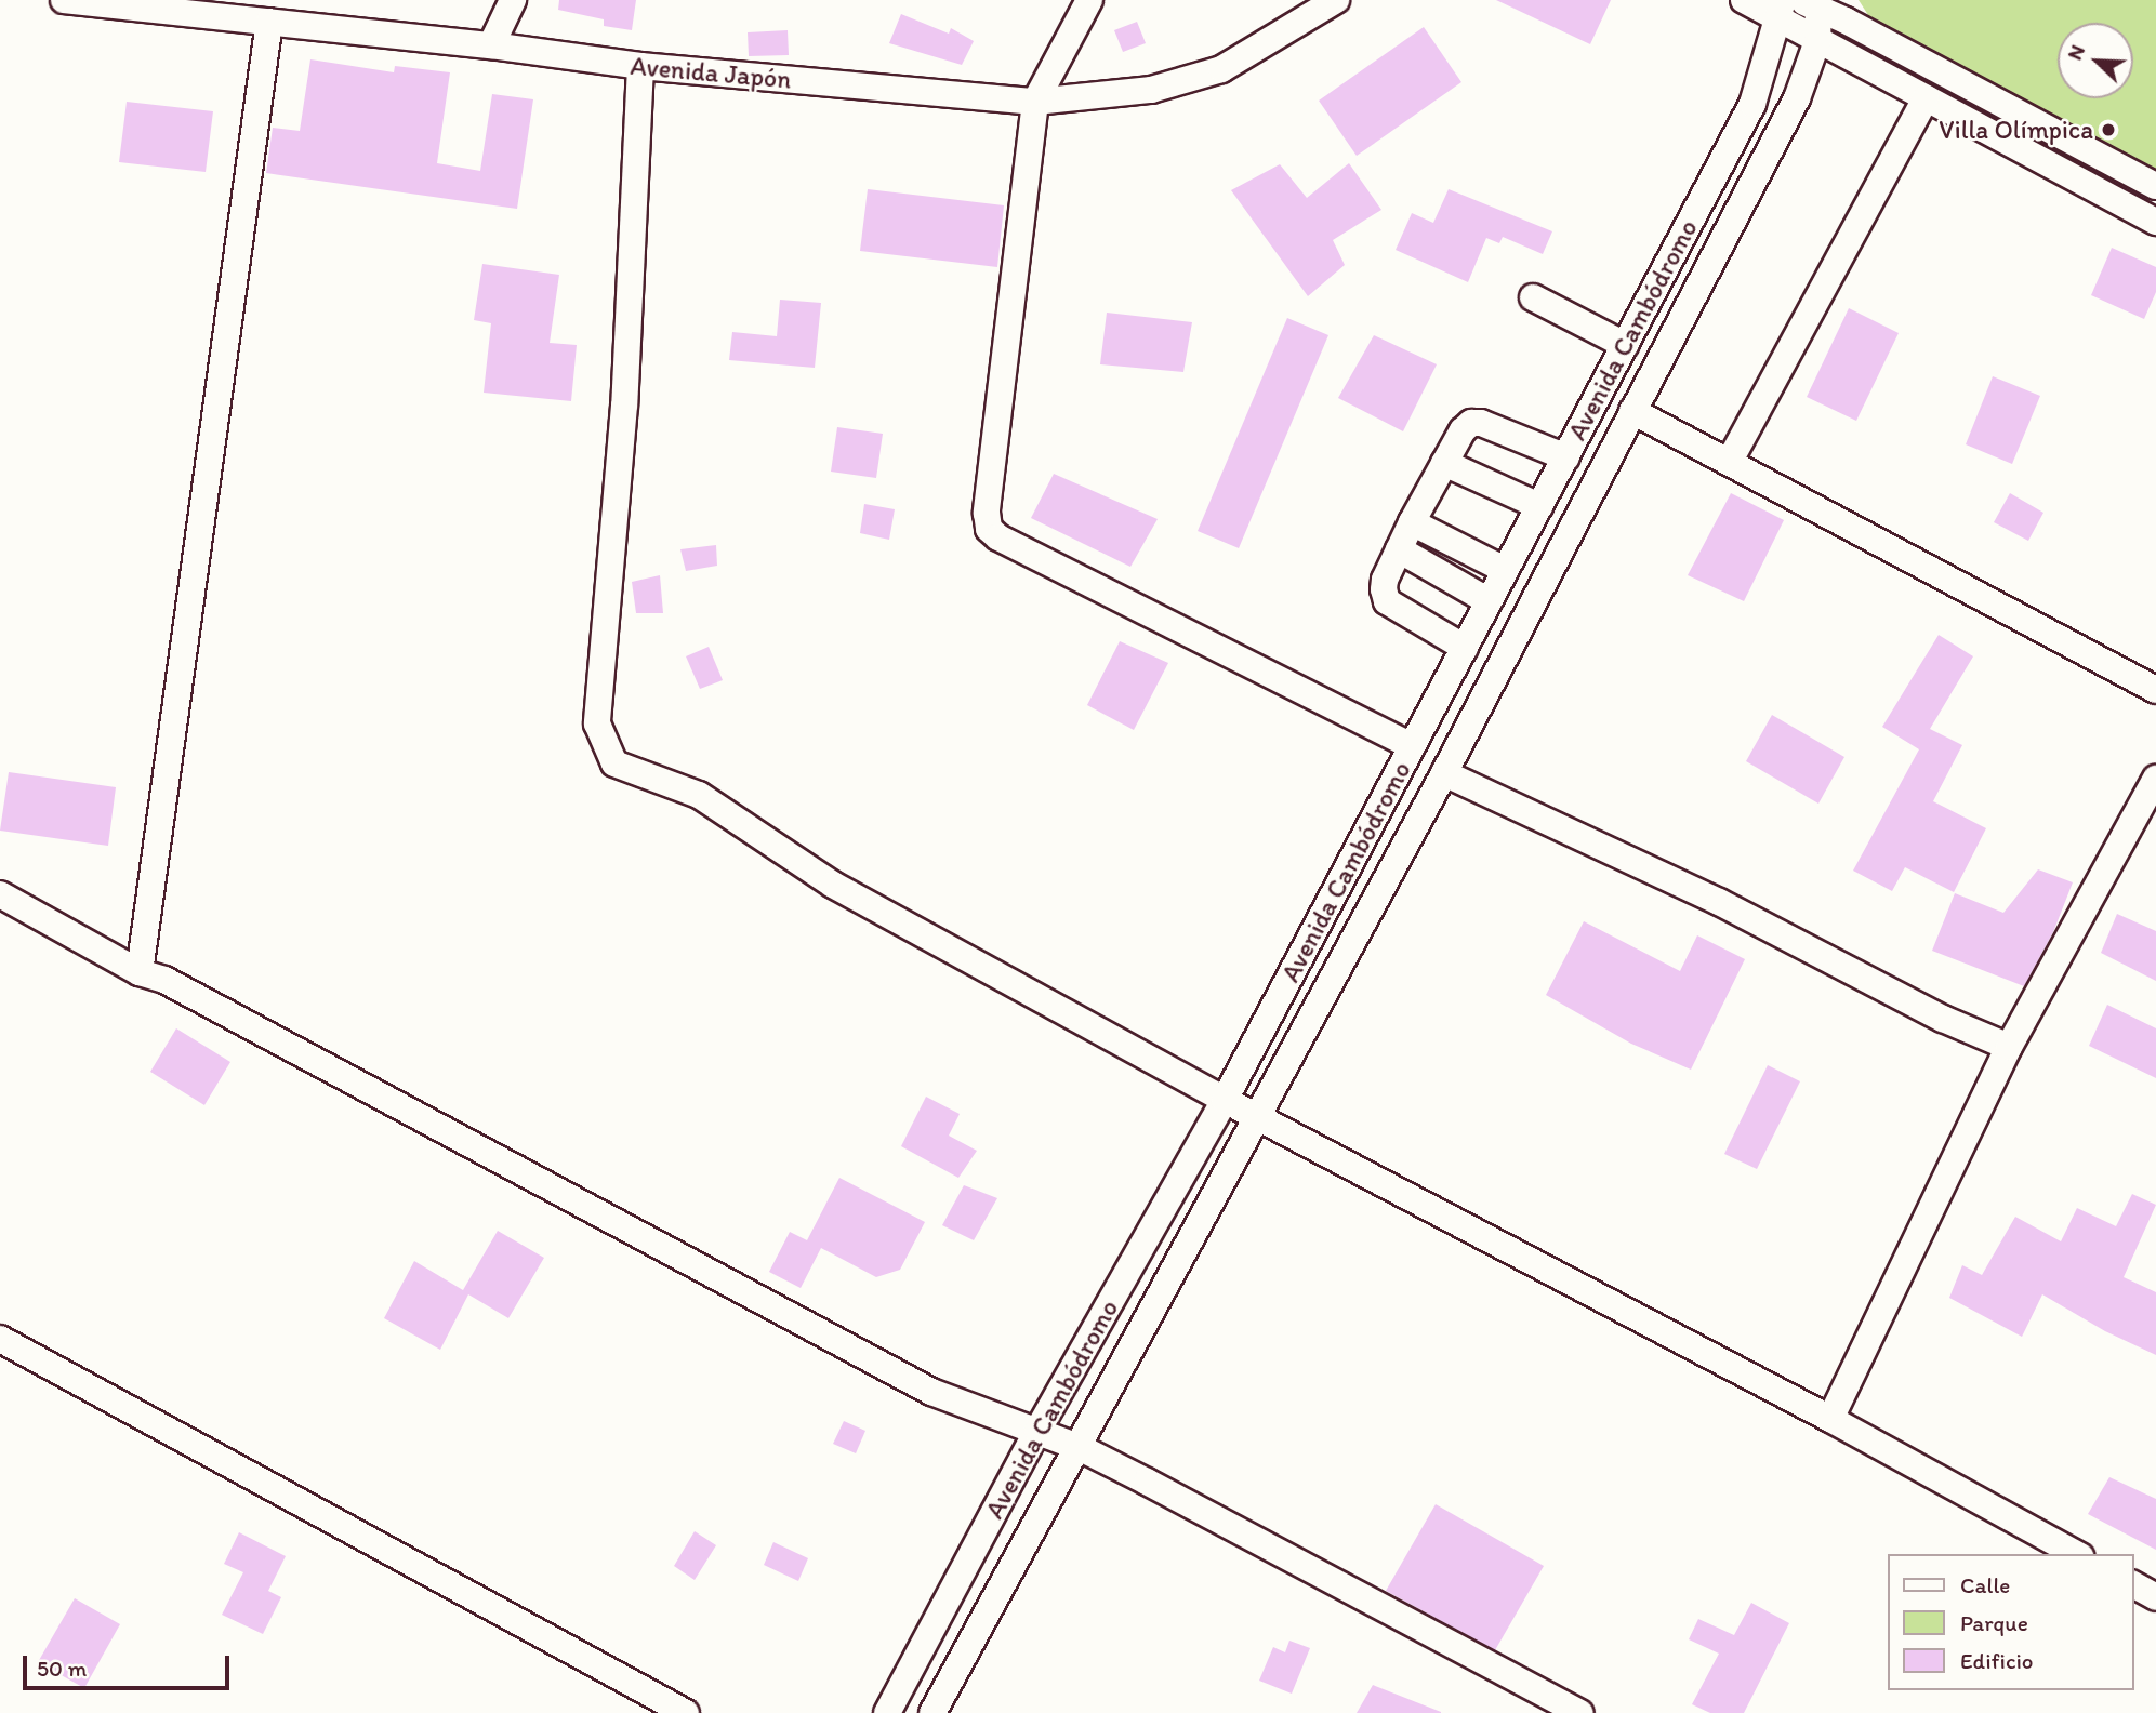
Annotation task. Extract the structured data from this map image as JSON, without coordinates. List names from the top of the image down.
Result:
{
  "streets": {
    "street": ["Avenida Japón", "Avenida Cambódromo"]
  },
  "places": ["Villa Olímpica"],
  "legend": ["Calle", "Parque", "Edificio"],
  "scale_bar": "50 m",
  "north": "top left"
}
